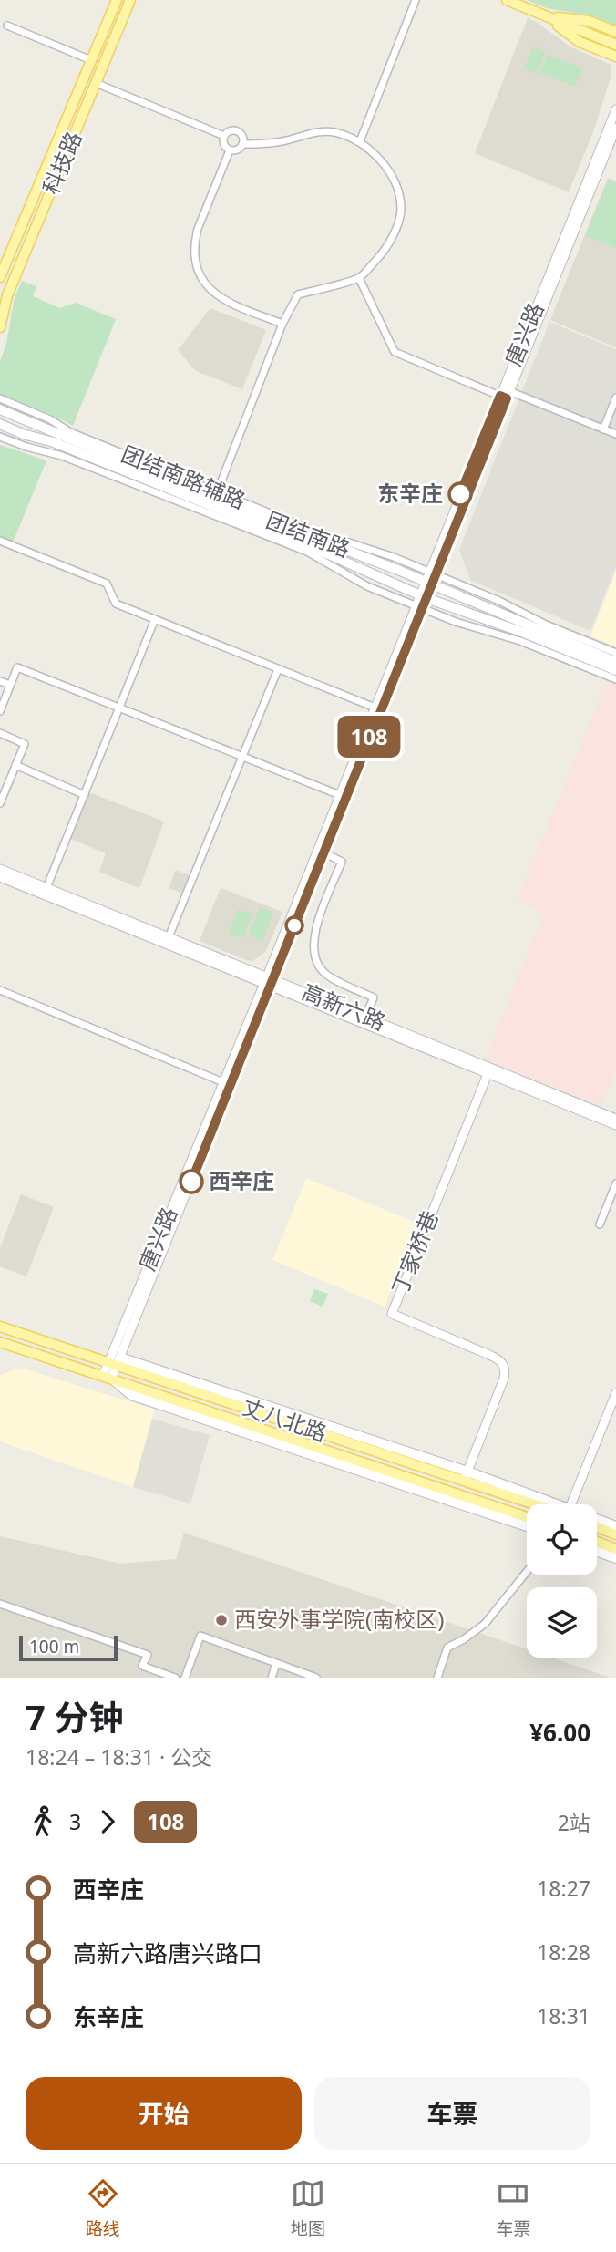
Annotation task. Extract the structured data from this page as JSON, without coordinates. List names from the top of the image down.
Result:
{
  "streets": {
    "main road": ["科技路", "团结南路", "丈八北路"],
    "street": [
      "唐兴路",
      "团结南路辅路",
      "高新六路",
      "丁家桥巷"
    ]
  },
  "crossings": [
    ["唐兴路", "团结南路辅路"],
    ["唐兴路", "团结南路"],
    ["唐兴路", "高新六路"],
    ["唐兴路", "丈八北路"],
    ["团结南路辅路", "团结南路"],
    ["高新六路", "丁家桥巷"],
    ["丁家桥巷", "丈八北路"]
  ],
  "places": ["东辛庄", "西辛庄", "西安外事学院(南校区)"],
  "lines": ["bus line 108"],
  "scale_bar": "100 m",
  "page": {
    "on_map": "108",
    "scale": "100 m",
    "heading": ["7 分钟", "18:24 – 18:31 · 公交", "¥6.00"],
    "legs": ["3", "108", "2站"],
    "list": [
      {
        "name": "西辛庄",
        "value": "18:27"
      },
      {
        "name": "高新六路唐兴路口",
        "value": "18:28"
      },
      {
        "name": "东辛庄",
        "value": "18:31"
      }
    ],
    "buttons": ["开始", "车票"],
    "tabs": ["路线", "地图", "车票"]
  }
}
